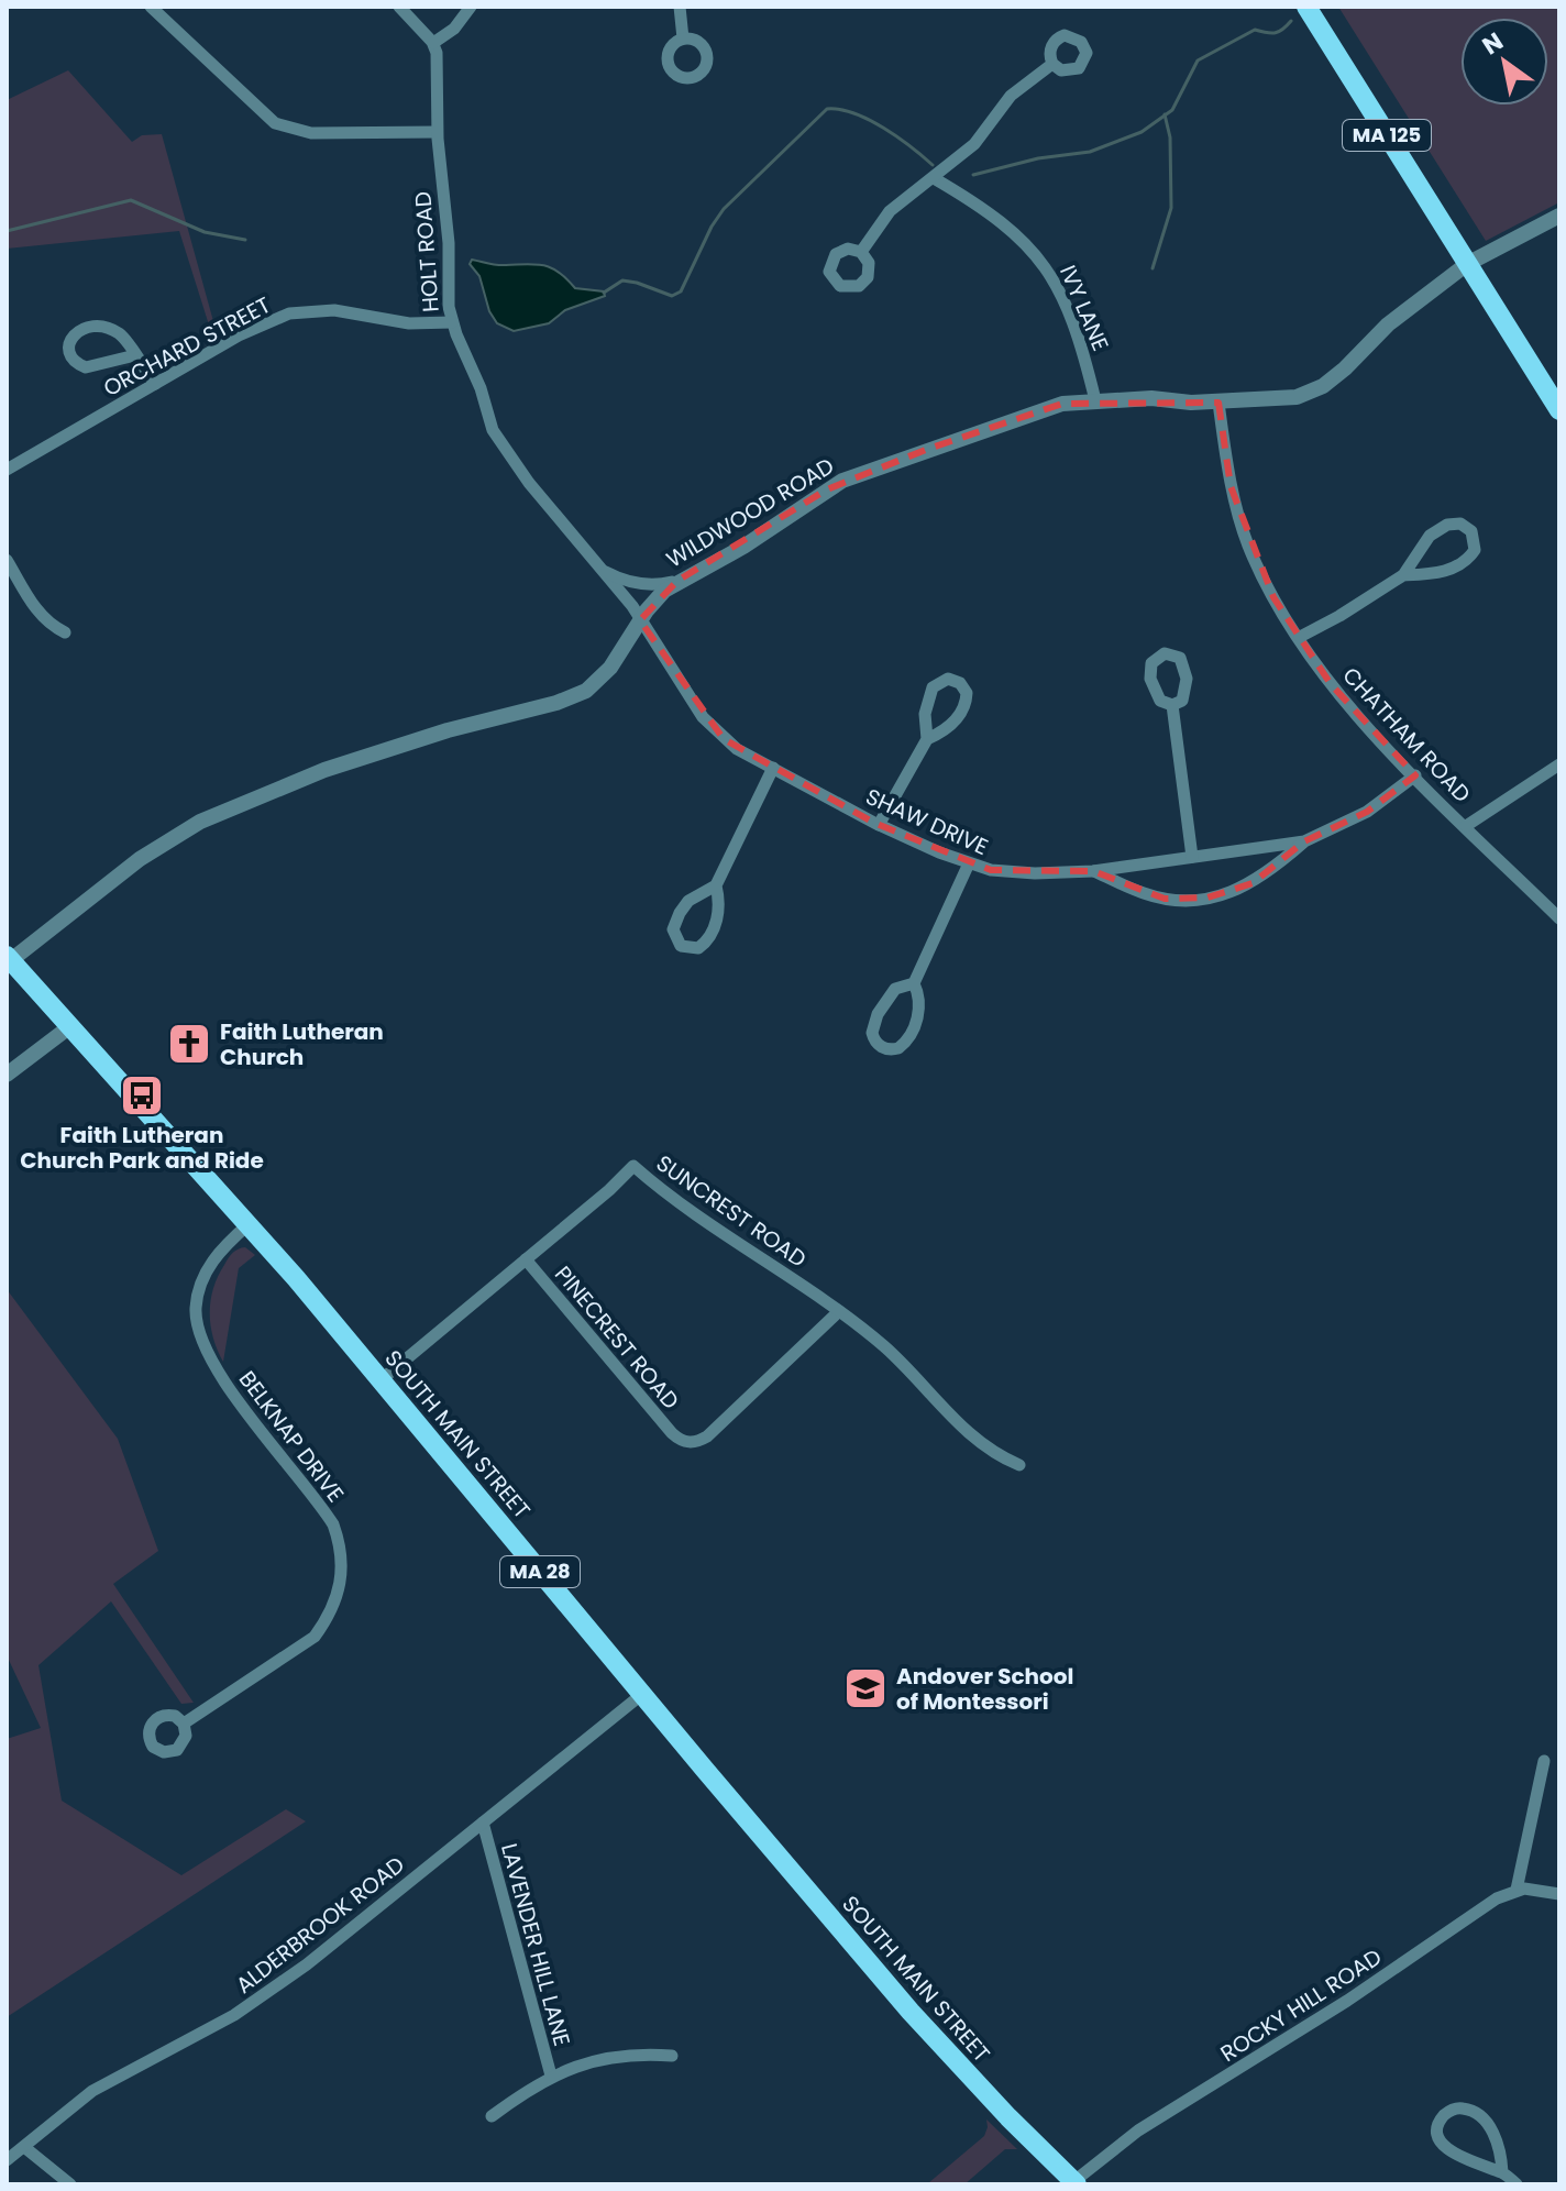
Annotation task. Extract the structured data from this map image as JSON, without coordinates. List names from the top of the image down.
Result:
{
  "streets": {
    "main road": ["MA 125", "SOUTH MAIN STREET", "MA 28"],
    "street": [
      "HOLT ROAD",
      "IVY LANE",
      "ORCHARD STREET",
      "WILDWOOD ROAD",
      "CHATHAM ROAD",
      "SHAW DRIVE",
      "SUNCREST ROAD",
      "PINECREST ROAD",
      "BELKNAP DRIVE",
      "ALDERBROOK ROAD",
      "LAVENDER HILL LANE",
      "ROCKY HILL ROAD"
    ]
  },
  "crossings": [
    ["MA 125", "WILDWOOD ROAD"],
    ["HOLT ROAD", "ORCHARD STREET"],
    ["HOLT ROAD", "WILDWOOD ROAD"],
    ["HOLT ROAD", "SHAW DRIVE"],
    ["IVY LANE", "WILDWOOD ROAD"],
    ["WILDWOOD ROAD", "CHATHAM ROAD"],
    ["WILDWOOD ROAD", "SHAW DRIVE"],
    ["WILDWOOD ROAD", "SOUTH MAIN STREET"],
    ["CHATHAM ROAD", "SHAW DRIVE"],
    ["SUNCREST ROAD", "PINECREST ROAD"],
    ["SUNCREST ROAD", "SOUTH MAIN STREET"],
    ["SOUTH MAIN STREET", "BELKNAP DRIVE"],
    ["SOUTH MAIN STREET", "ALDERBROOK ROAD"],
    ["SOUTH MAIN STREET", "ROCKY HILL ROAD"],
    ["ALDERBROOK ROAD", "LAVENDER HILL LANE"]
  ],
  "places": {
    "church": ["Faith Lutheran Church"],
    "bus stop": ["Faith Lutheran Church Park and Ride"],
    "school or university": ["Andover School of Montessori"]
  },
  "north": "top left"
}
